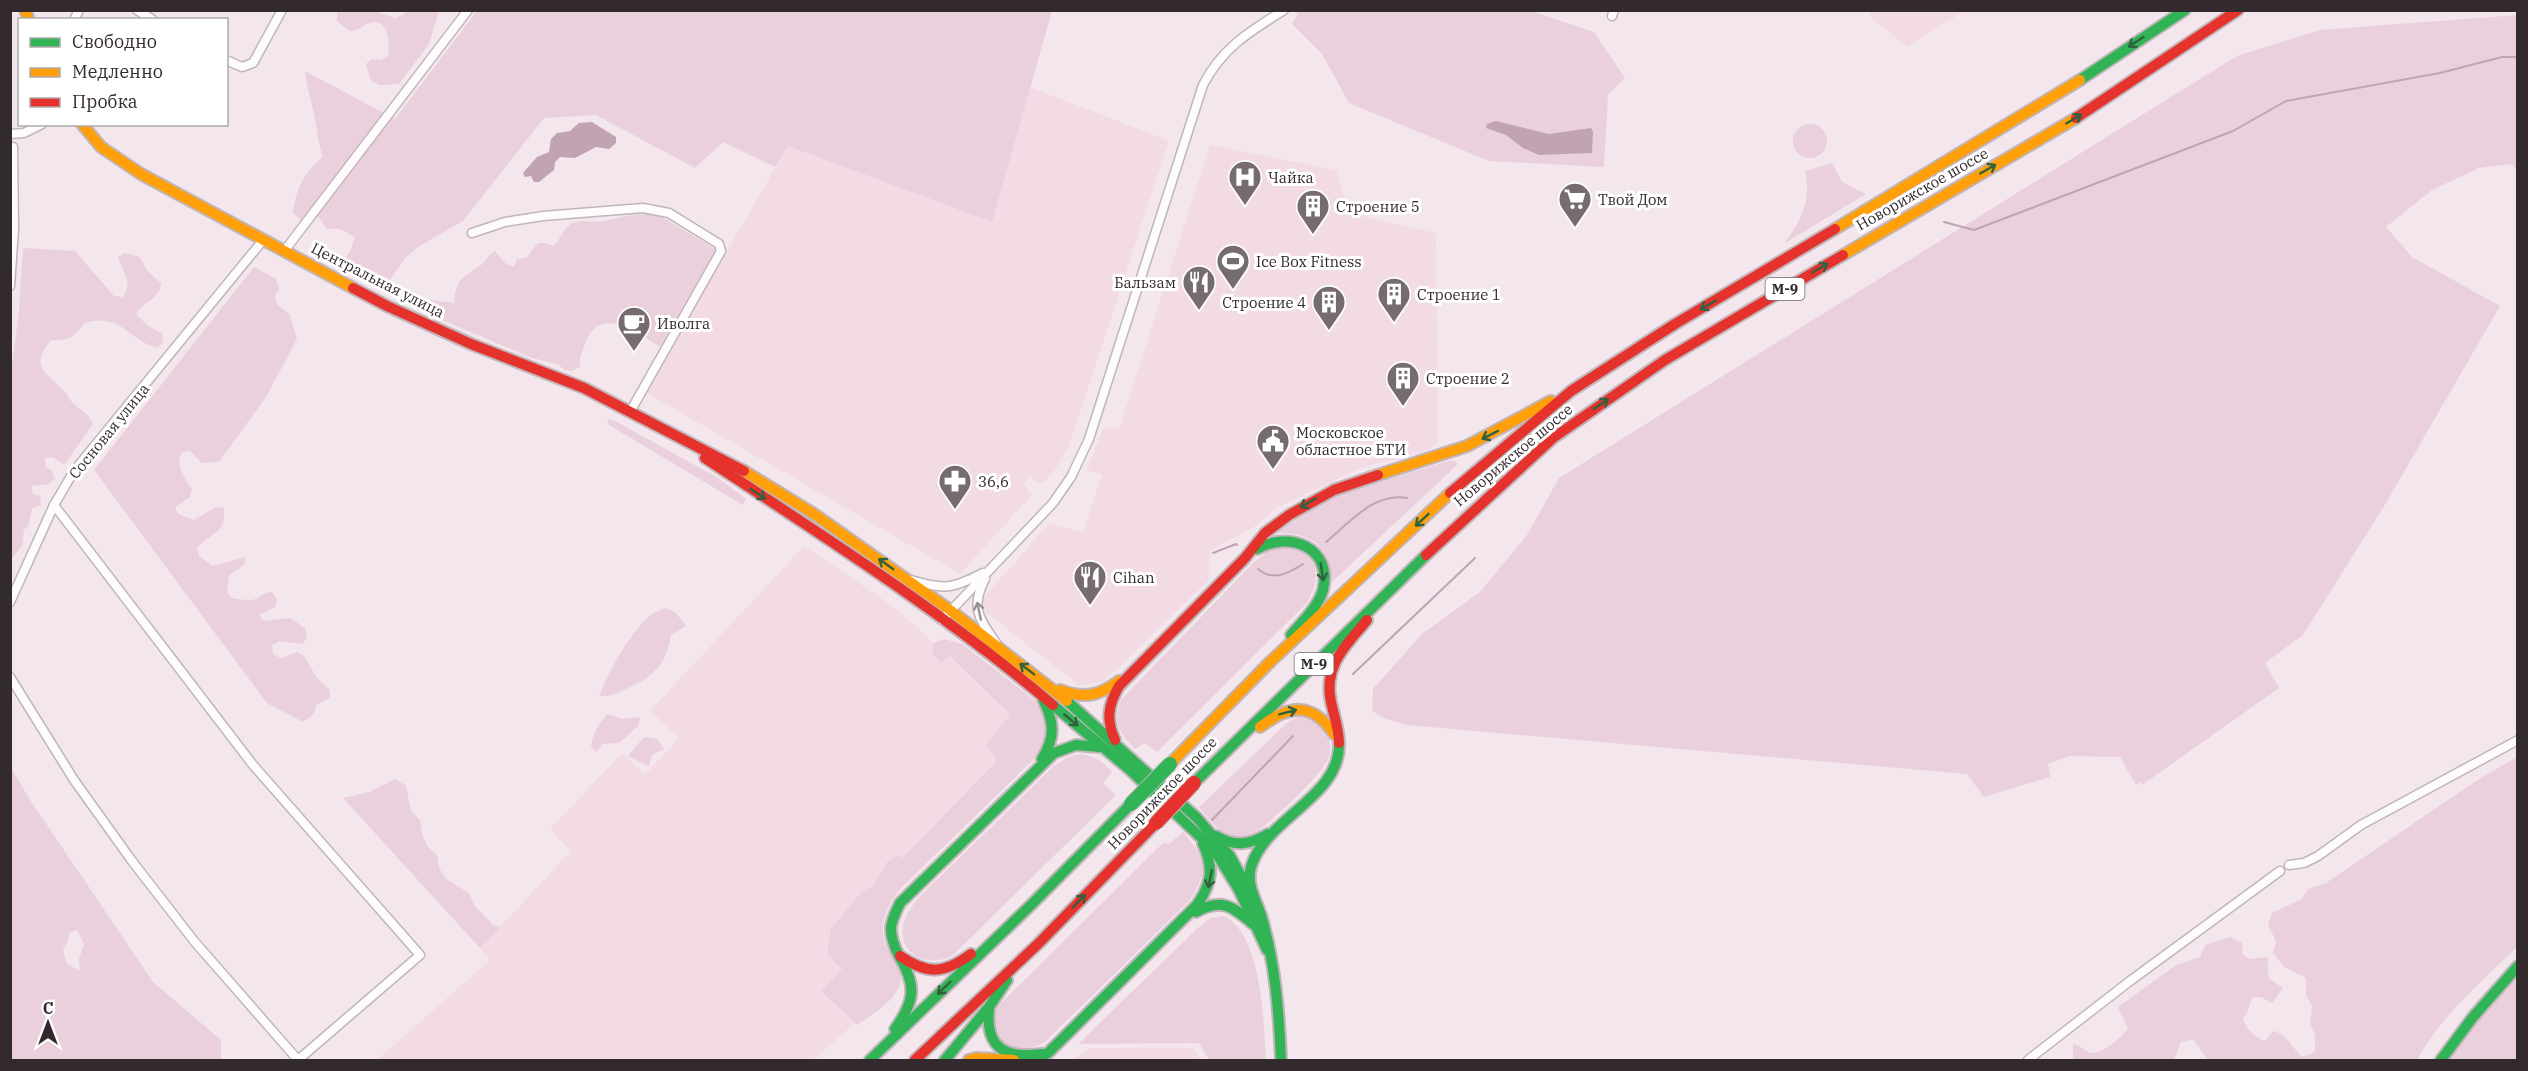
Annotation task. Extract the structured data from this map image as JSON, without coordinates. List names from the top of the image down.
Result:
{
  "streets": {
    "main road": ["Новорижское шоссе", "Центральная улица", "М-9"],
    "street": ["Сосновая улица"]
  },
  "crossings": [
    ["Новорижское шоссе", "М-9"],
    ["Центральная улица", "Сосновая улица"]
  ],
  "places": {
    "hospital": ["Чайка"],
    "supermarket": ["Твой Дом"],
    "building": [
      "Строение 5",
      "Строение 1",
      "Строение 4",
      "Строение 2"
    ],
    "sports": ["Ice Box Fitness"],
    "restaurant": ["Бальзам", "Cihan"],
    "cafe": ["Иволга"],
    "public building": ["Московское областное БТИ"],
    "pharmacy": ["36,6"]
  },
  "legend": ["Свободно", "Медленно", "Пробка"],
  "north": "top"
}
